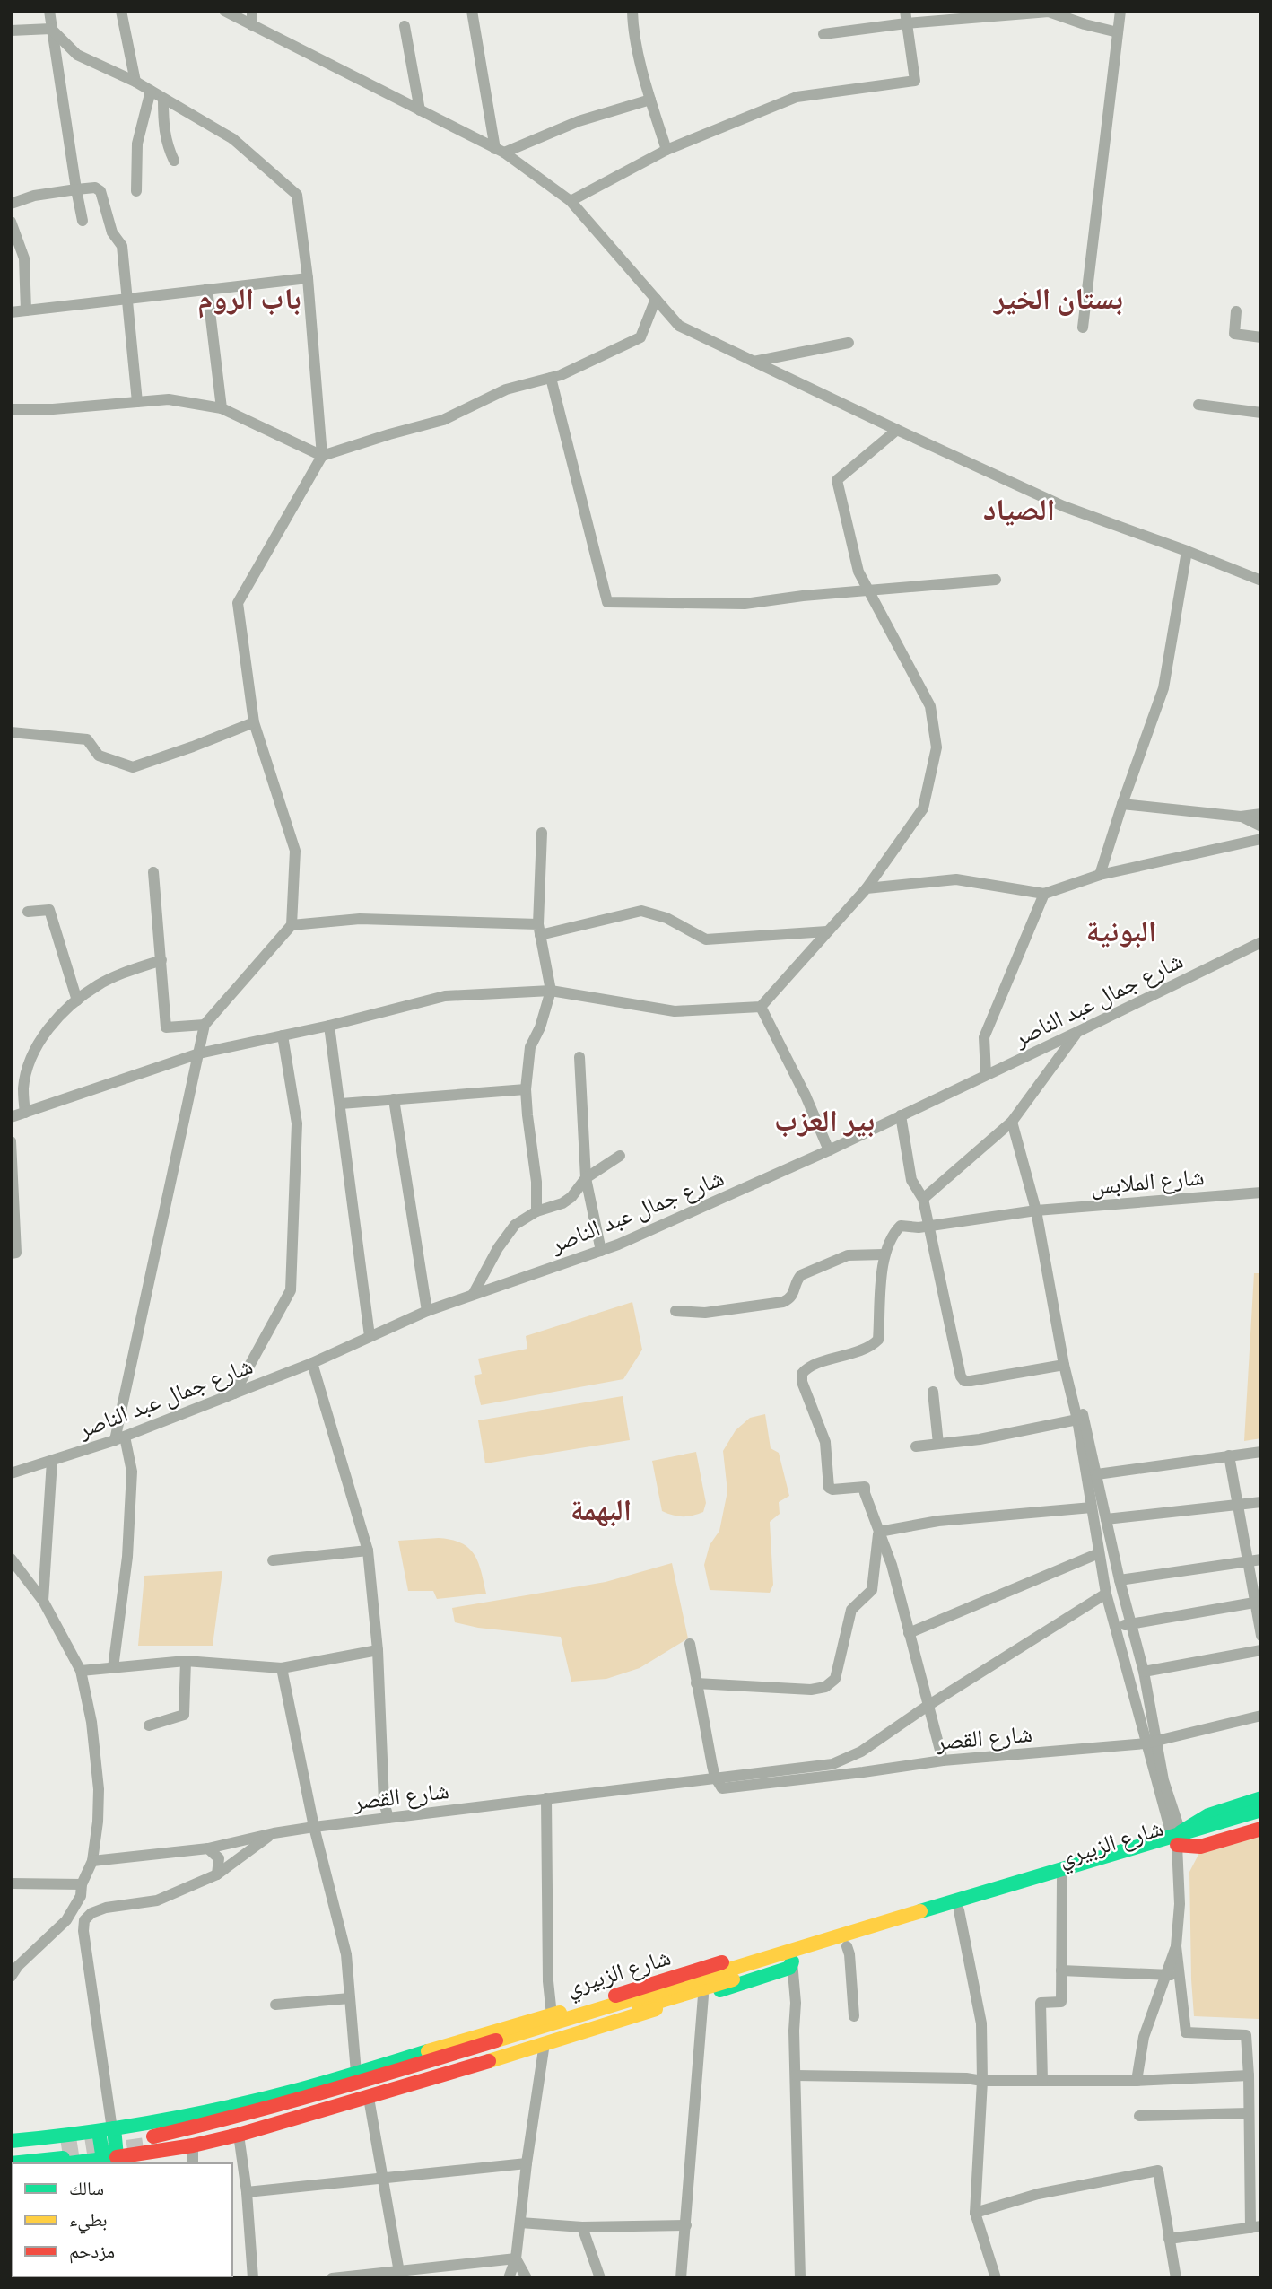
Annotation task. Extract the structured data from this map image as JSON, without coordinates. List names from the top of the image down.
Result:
{
  "streets": {
    "main road": ["شارع الزبيري"],
    "street": ["شارع جمال عبد الناصر", "شارع الملابس", "شارع القصر"]
  },
  "districts": [
    "باب الروم",
    "بستان الخير",
    "الصياد",
    "البونية",
    "بير العزب",
    "البهمة"
  ],
  "legend": ["سالك", "بطيء", "مزدحم"]
}
